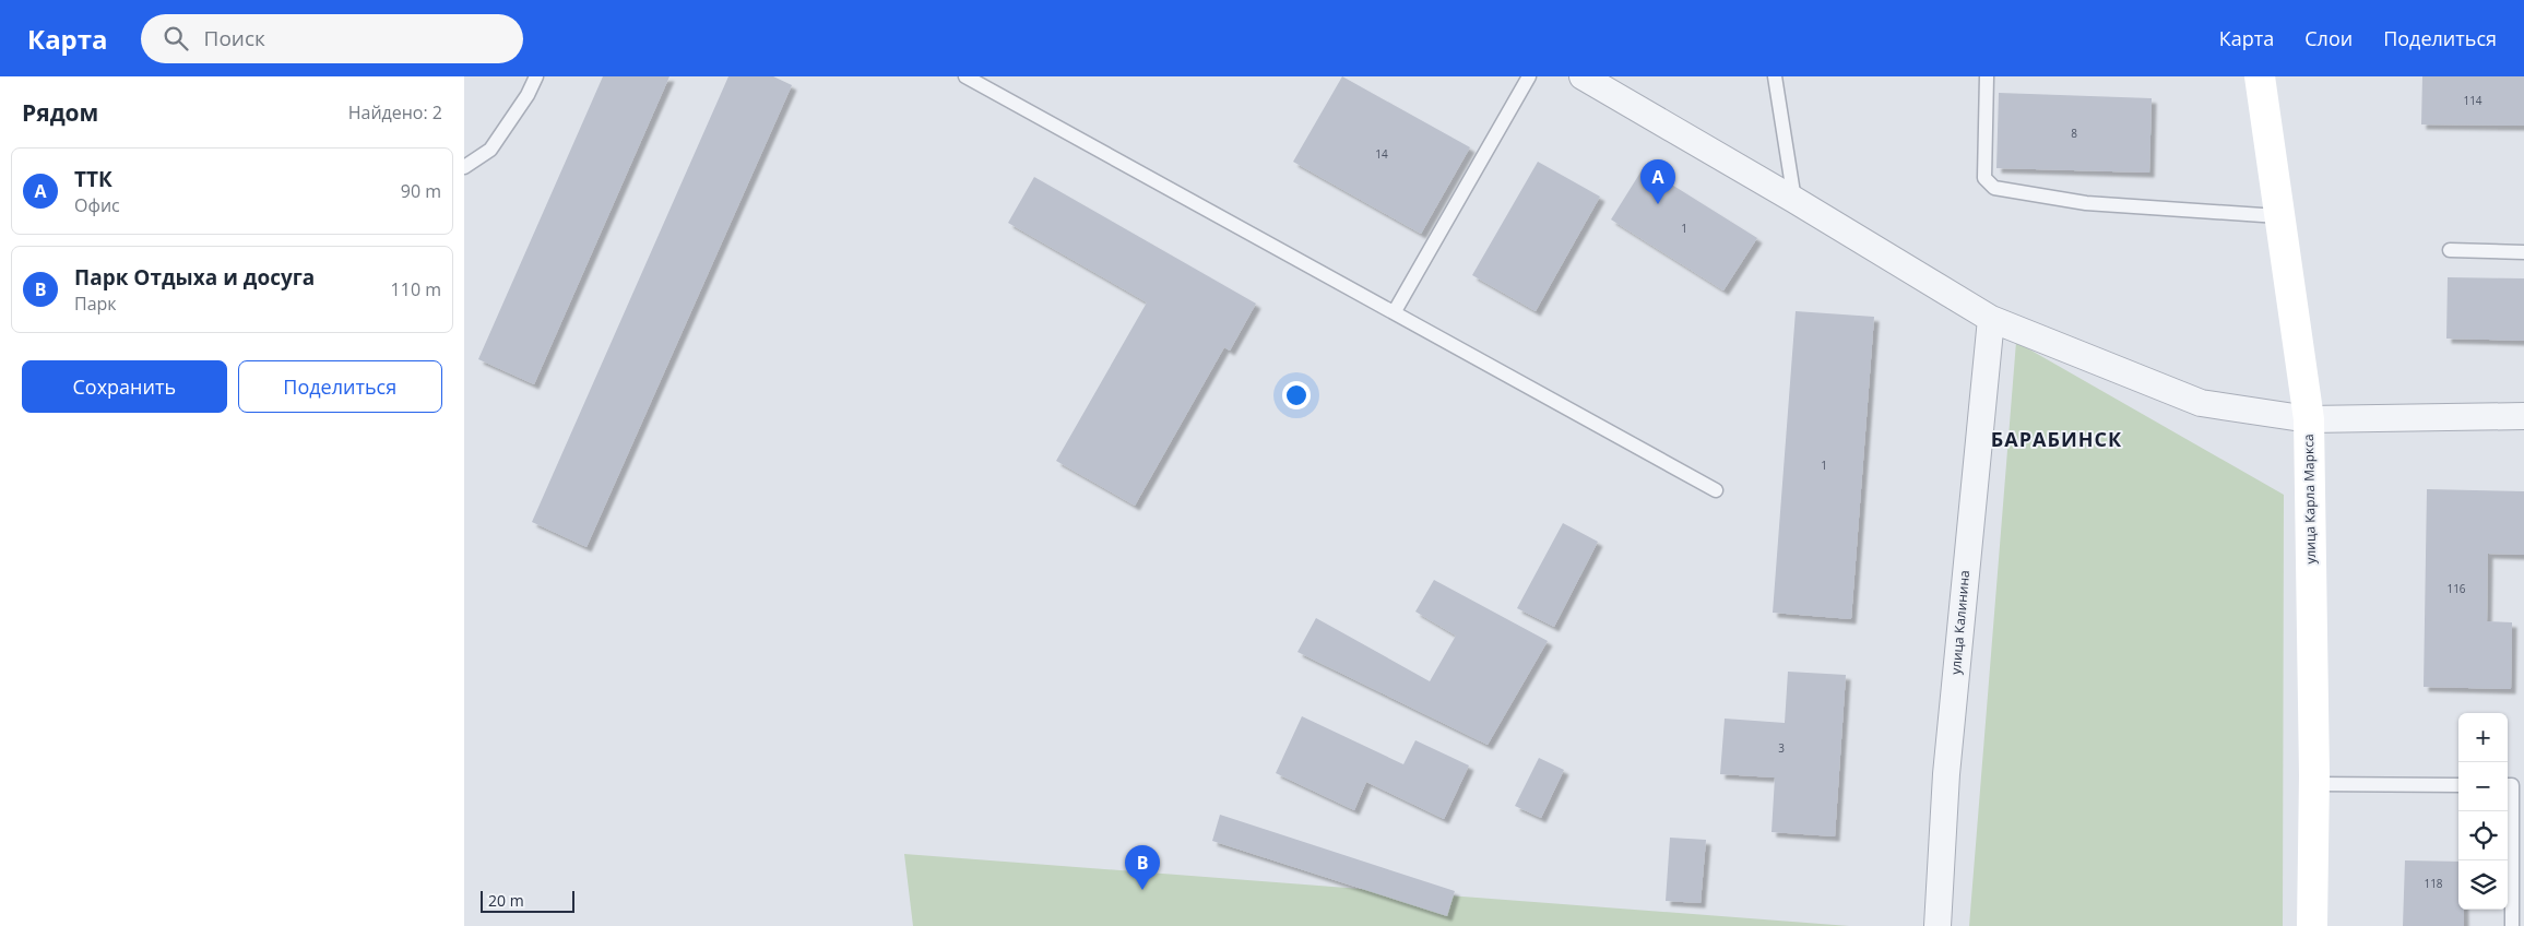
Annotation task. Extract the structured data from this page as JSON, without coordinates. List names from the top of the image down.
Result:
{
  "streets": {
    "main road": ["улица Карла Маркса"],
    "street": ["улица Калинина"]
  },
  "districts": ["БАРАБИНСК"],
  "house_numbers": [
    "114",
    "8",
    "14",
    "1",
    "1",
    "116",
    "3",
    "118"
  ],
  "scale_bar": "20 m",
  "page": {
    "header": "Карта",
    "search": "Поиск",
    "nav": ["Карта", "Слои", "Поделиться"],
    "heading": ["Рядом", "Найдено: 2"],
    "list": [
      {
        "mark": "A",
        "name": "ТТК",
        "note": "Офис",
        "value": "90 m"
      },
      {
        "mark": "B",
        "name": "Парк Отдыха и досуга",
        "note": "Парк",
        "value": "110 m"
      }
    ],
    "pins": ["A", "B"],
    "buttons": ["Сохранить", "Поделиться"],
    "map_buttons": ["+", "−"],
    "scale": "20 m"
  }
}
